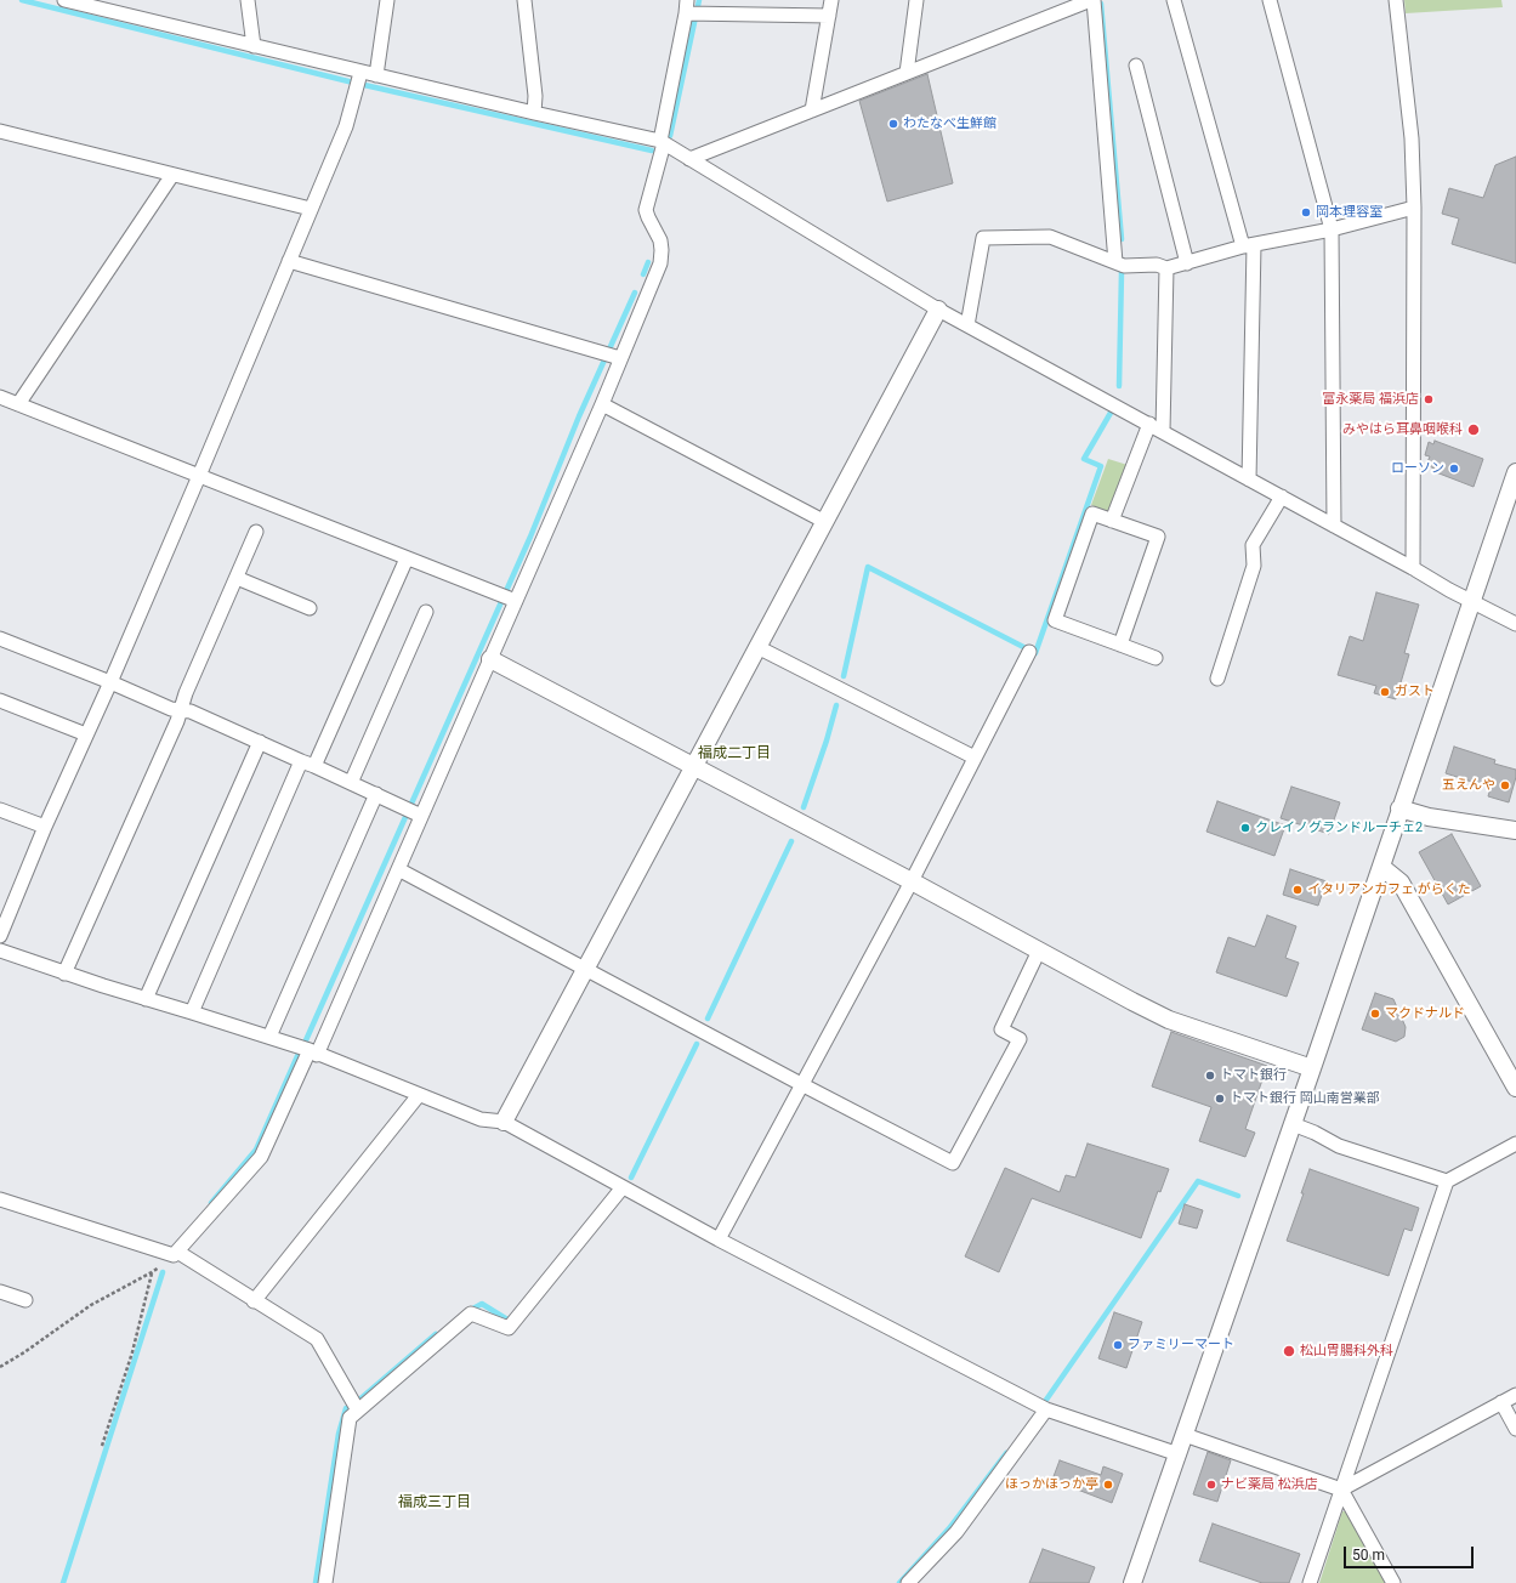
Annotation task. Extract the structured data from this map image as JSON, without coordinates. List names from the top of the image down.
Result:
{
  "districts": ["福成二丁目", "福成三丁目"],
  "places": [
    "わたなべ生鮮館",
    "岡本理容室",
    "富永薬局 福浜店",
    "みやはら耳鼻咽喉科",
    "ローソン",
    "ガスト",
    "五えんや",
    "クレイノグランドルーチェ2",
    "イタリアンカフェ がらくた",
    "マクドナルド",
    "トマト銀行",
    "トマト銀行 岡山南営業部",
    "ファミリーマート",
    "松山胃腸科外科",
    "ほっかほっか亭",
    "ナビ薬局 松浜店"
  ],
  "scale_bar": "50 m"
}
